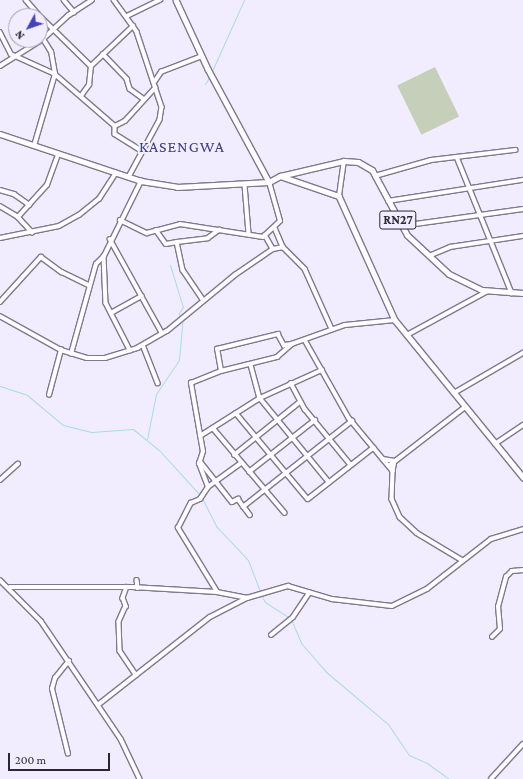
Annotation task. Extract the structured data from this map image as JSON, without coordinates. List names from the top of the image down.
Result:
{
  "streets": {
    "main road": ["RN27"]
  },
  "districts": ["KASENGWA"],
  "scale_bar": "200 m",
  "north": "bottom left"
}
